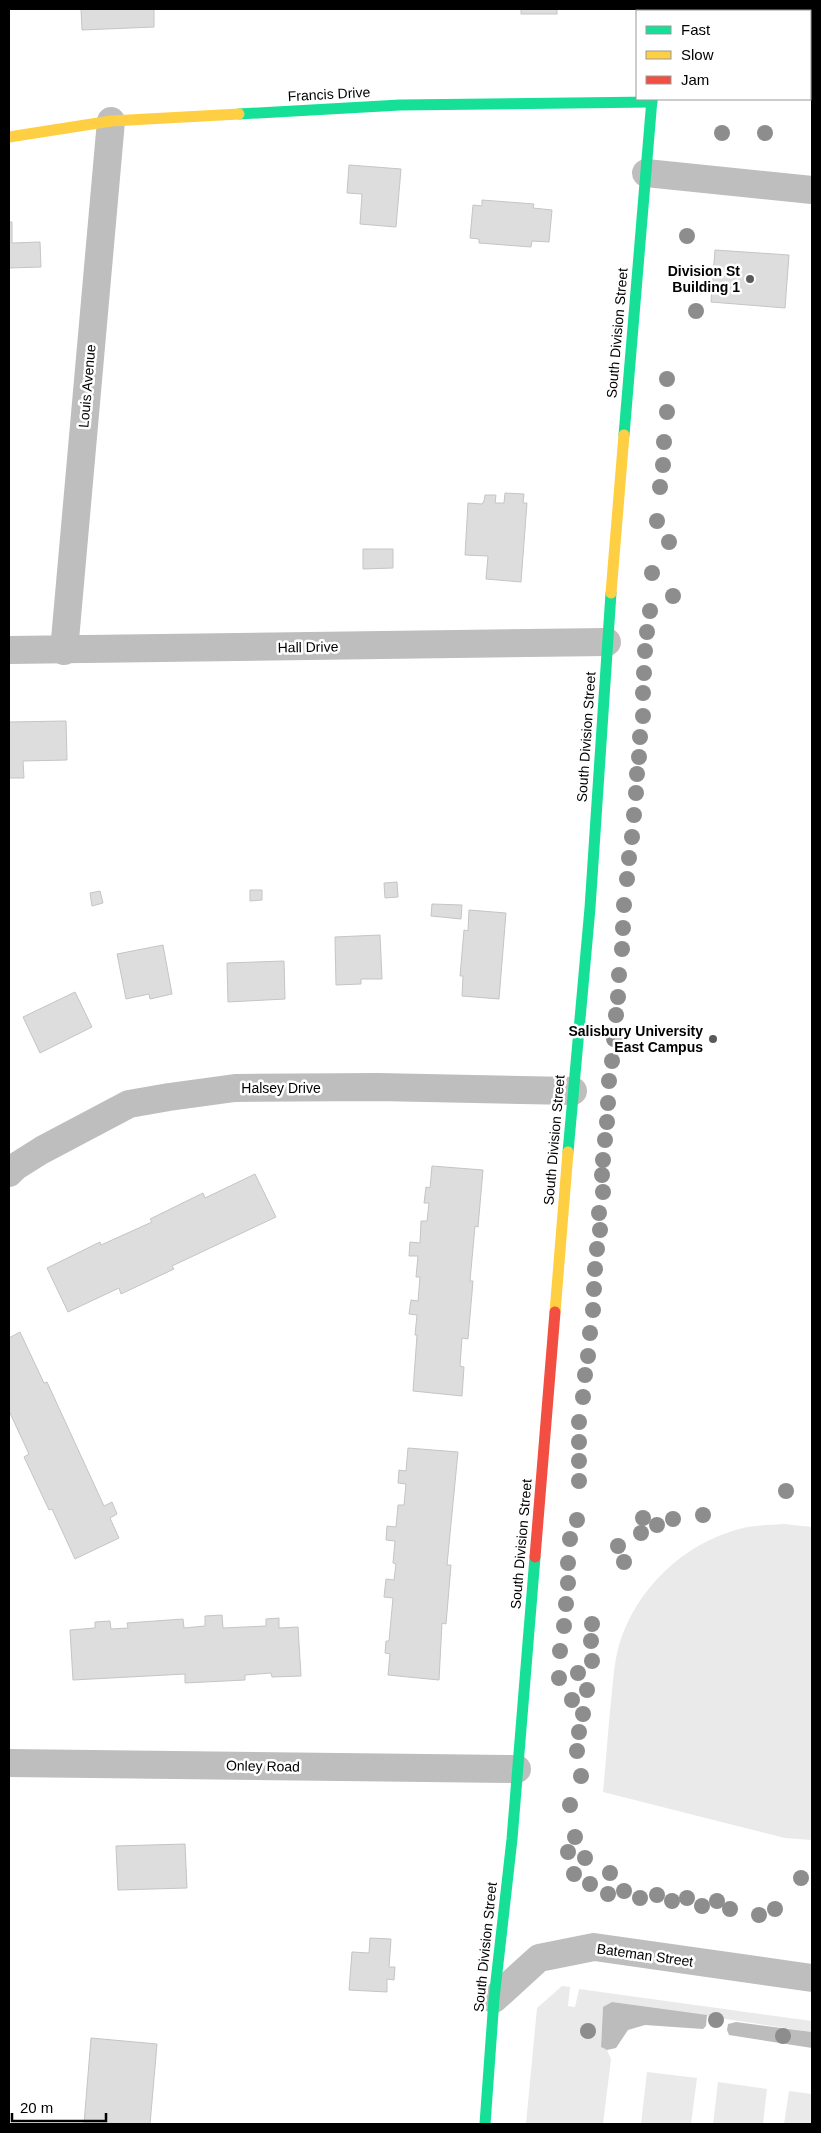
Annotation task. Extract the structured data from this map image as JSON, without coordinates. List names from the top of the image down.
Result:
{
  "streets": {
    "street": [
      "Francis Drive",
      "South Division Street",
      "Louis Avenue",
      "Hall Drive",
      "Halsey Drive",
      "Onley Road",
      "Bateman Street"
    ]
  },
  "crossings": [
    ["Francis Drive", "South Division Street"],
    ["Francis Drive", "Louis Avenue"],
    ["South Division Street", "Hall Drive"],
    ["South Division Street", "Halsey Drive"],
    ["South Division Street", "Onley Road"],
    ["South Division Street", "Bateman Street"],
    ["Louis Avenue", "Hall Drive"]
  ],
  "places": ["Division St Building 1", "Salisbury University East Campus"],
  "legend": ["Fast", "Slow", "Jam"],
  "scale_bar": "20 m"
}
